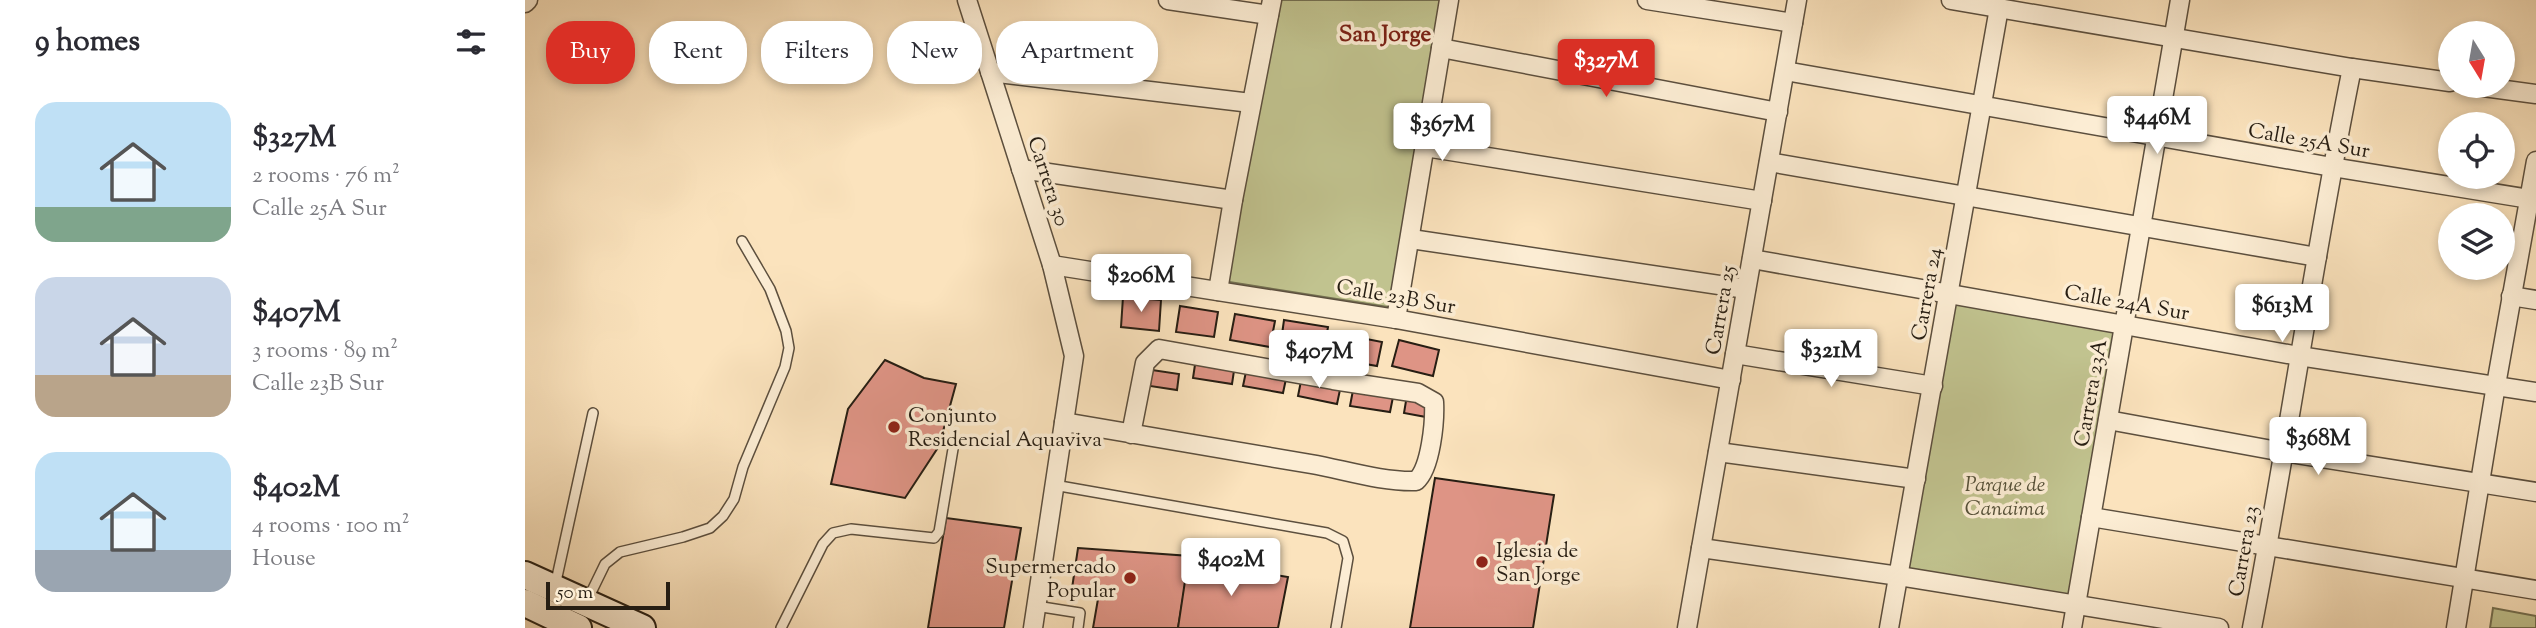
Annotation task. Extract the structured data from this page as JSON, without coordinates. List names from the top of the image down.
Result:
{
  "streets": {
    "street": [
      "Calle 25A Sur",
      "Carrera 30",
      "Carrera 24",
      "Calle 23B Sur",
      "Calle 24A Sur",
      "Carrera 25",
      "Carrera 23A",
      "Carrera 23"
    ]
  },
  "crossings": [
    ["Calle 25A Sur", "Carrera 24"],
    ["Calle 25A Sur", "Carrera 25"],
    ["Calle 25A Sur", "Carrera 23A"],
    ["Calle 25A Sur", "Carrera 23"],
    ["Carrera 30", "Calle 23B Sur"],
    ["Carrera 24", "Calle 24A Sur"],
    ["Calle 23B Sur", "Carrera 25"],
    ["Calle 24A Sur", "Carrera 25"],
    ["Calle 24A Sur", "Carrera 23A"],
    ["Calle 24A Sur", "Carrera 23"]
  ],
  "districts": ["San Jorge"],
  "parks": ["Parque de Canaima"],
  "places": ["Conjunto Residencial Aquaviva", "Iglesia de San Jorge", "Supermercado Popular"],
  "scale_bar": "50 m",
  "north": "bottom",
  "page": {
    "heading": "9 homes",
    "chip": [
      "Buy",
      "Rent",
      "Filters",
      "New",
      "Apartment"
    ],
    "price": [
      "$327M",
      "$446M",
      "$367M",
      "$206M",
      "$613M",
      "$321M",
      "$407M",
      "$368M",
      "$402M"
    ],
    "list": [
      {
        "name": "$327M",
        "note": "2 rooms · 76 m² · Calle 25A Sur"
      },
      {
        "name": "$407M",
        "note": "3 rooms · 89 m² · Calle 23B Sur"
      },
      {
        "name": "$402M",
        "note": "4 rooms · 100 m² · House"
      }
    ],
    "scale": "50 m"
  }
}
